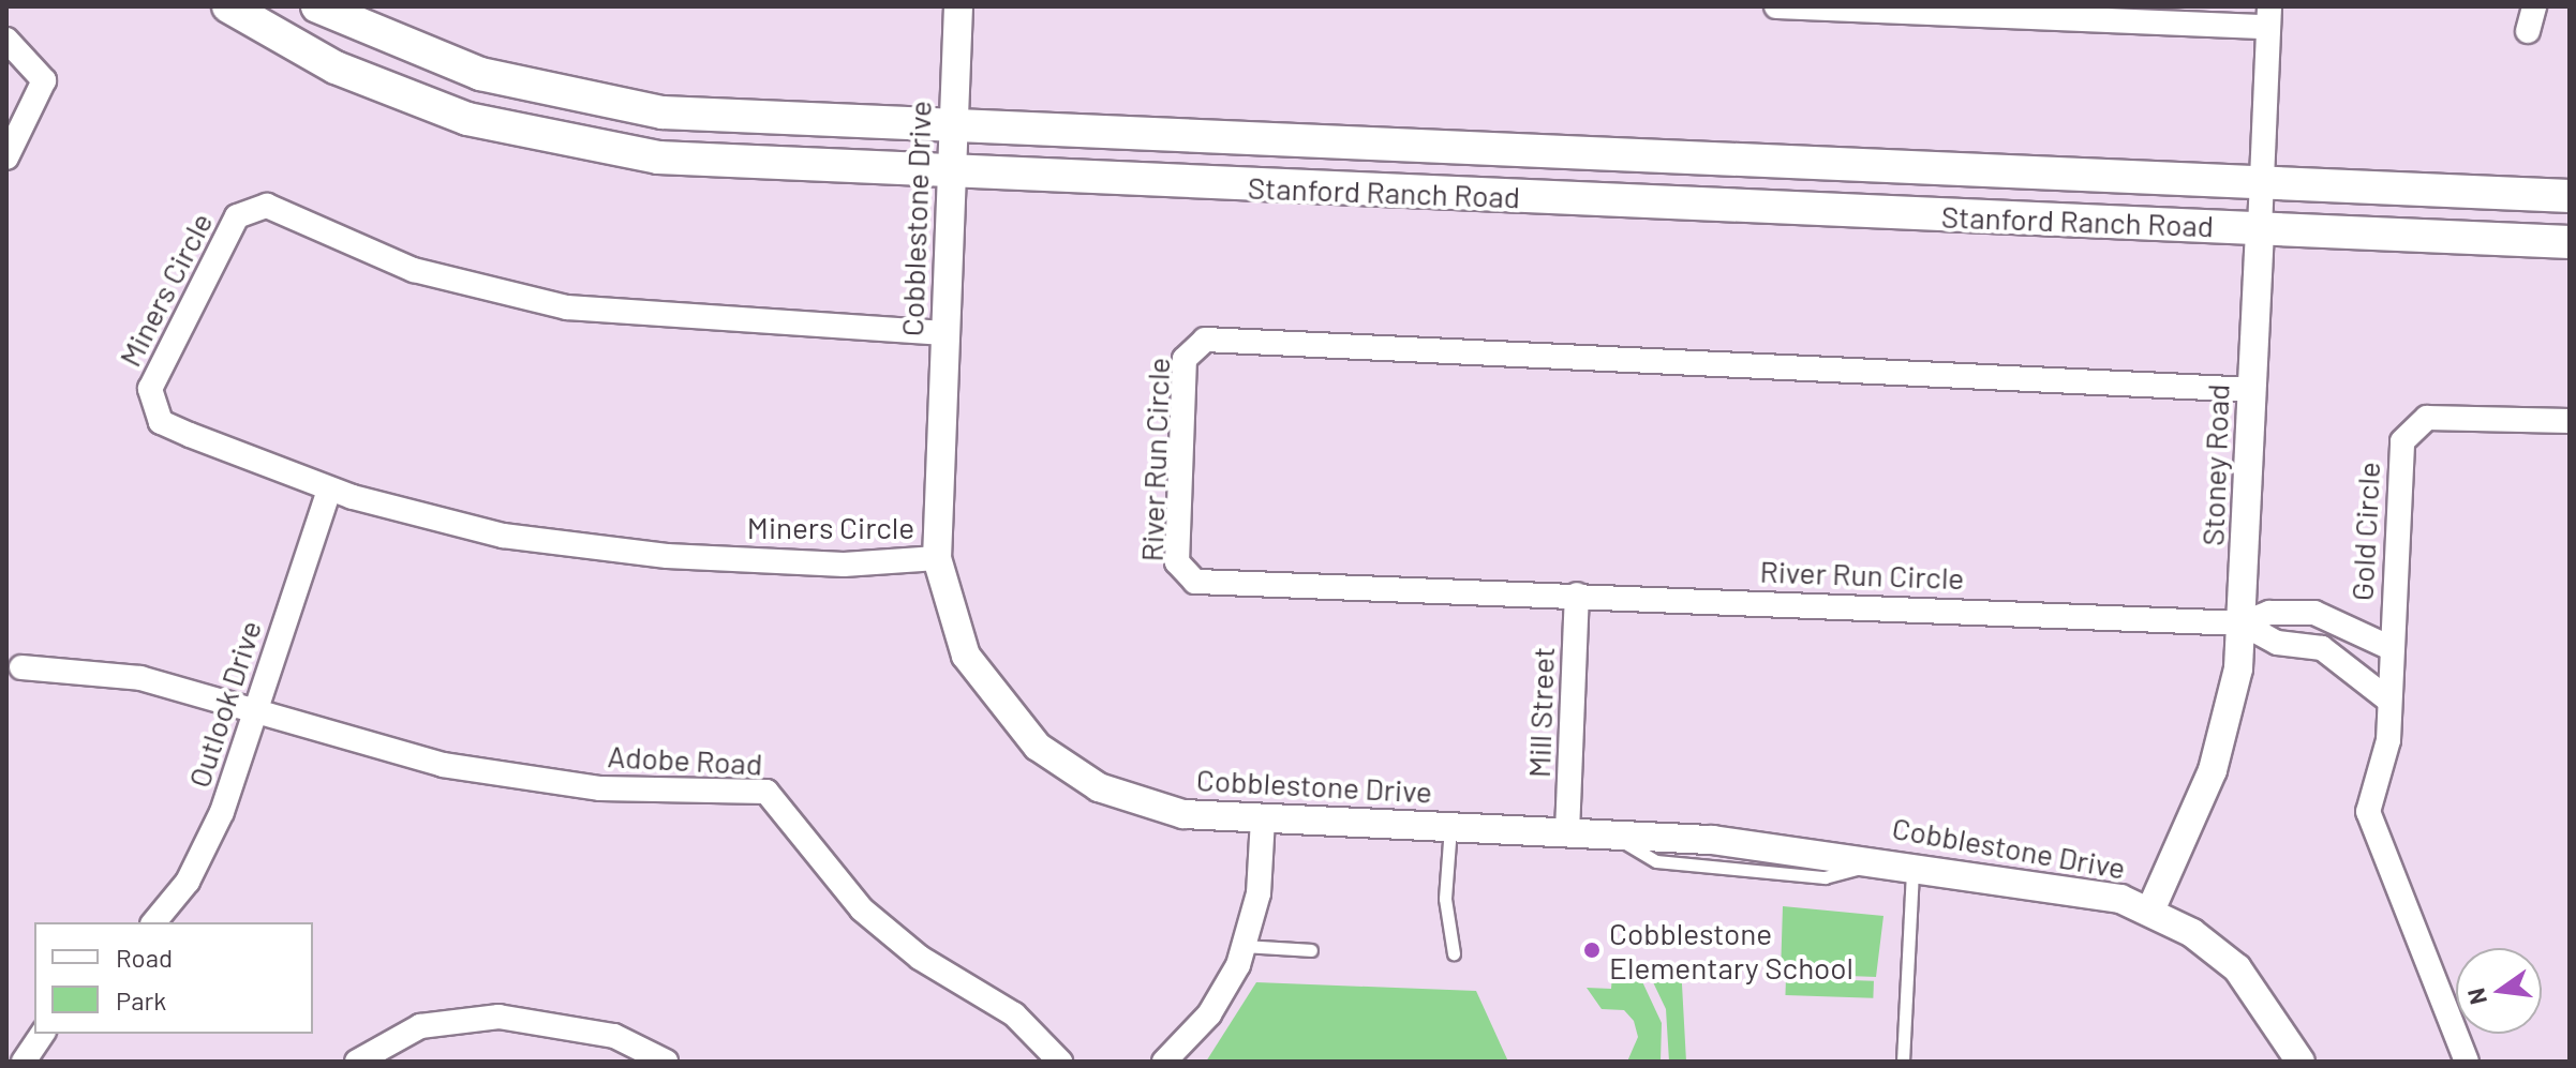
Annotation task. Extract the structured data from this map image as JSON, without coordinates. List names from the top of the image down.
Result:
{
  "streets": {
    "main road": ["Stanford Ranch Road"],
    "street": [
      "Cobblestone Drive",
      "Miners Circle",
      "River Run Circle",
      "Stoney Road",
      "Gold Circle",
      "Outlook Drive",
      "Mill Street",
      "Adobe Road"
    ]
  },
  "crossings": [
    ["Stanford Ranch Road", "Cobblestone Drive"],
    ["Stanford Ranch Road", "Stoney Road"],
    ["Cobblestone Drive", "Miners Circle"],
    ["Cobblestone Drive", "Stoney Road"],
    ["Cobblestone Drive", "Mill Street"],
    ["Miners Circle", "Outlook Drive"],
    ["River Run Circle", "Stoney Road"],
    ["River Run Circle", "Gold Circle"],
    ["River Run Circle", "Mill Street"],
    ["Stoney Road", "Gold Circle"],
    ["Outlook Drive", "Adobe Road"]
  ],
  "places": ["Cobblestone Elementary School"],
  "legend": ["Road", "Park"],
  "north": "left"
}
